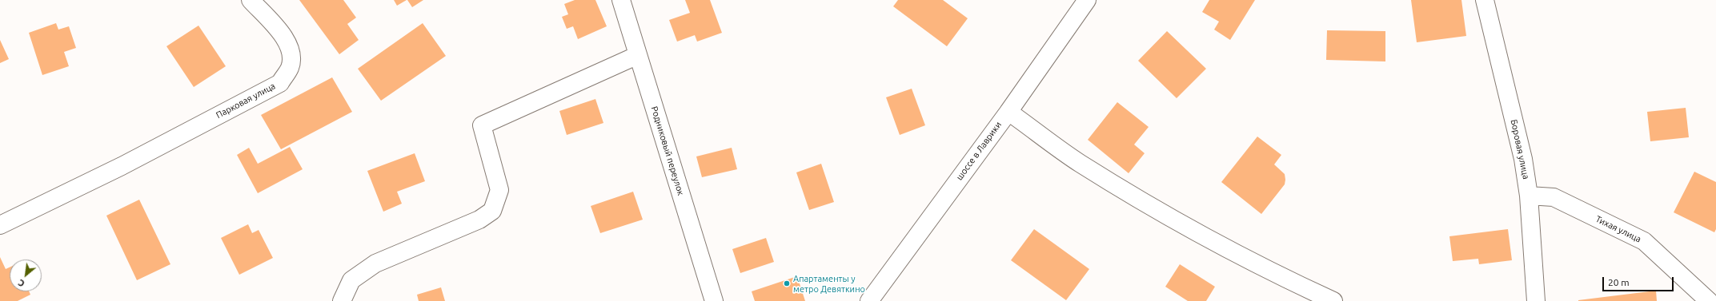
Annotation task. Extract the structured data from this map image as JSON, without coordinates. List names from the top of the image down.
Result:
{
  "streets": {
    "street": [
      "Парковая улица",
      "Боровая улица",
      "Родниковый переулок",
      "шоссе в Лаврики",
      "Тихая улица"
    ]
  },
  "crossings": [
    ["Боровая улица", "Тихая улица"]
  ],
  "places": ["Апартаменты у метро Девяткино"],
  "scale_bar": "20 m",
  "north": "bottom left"
}
